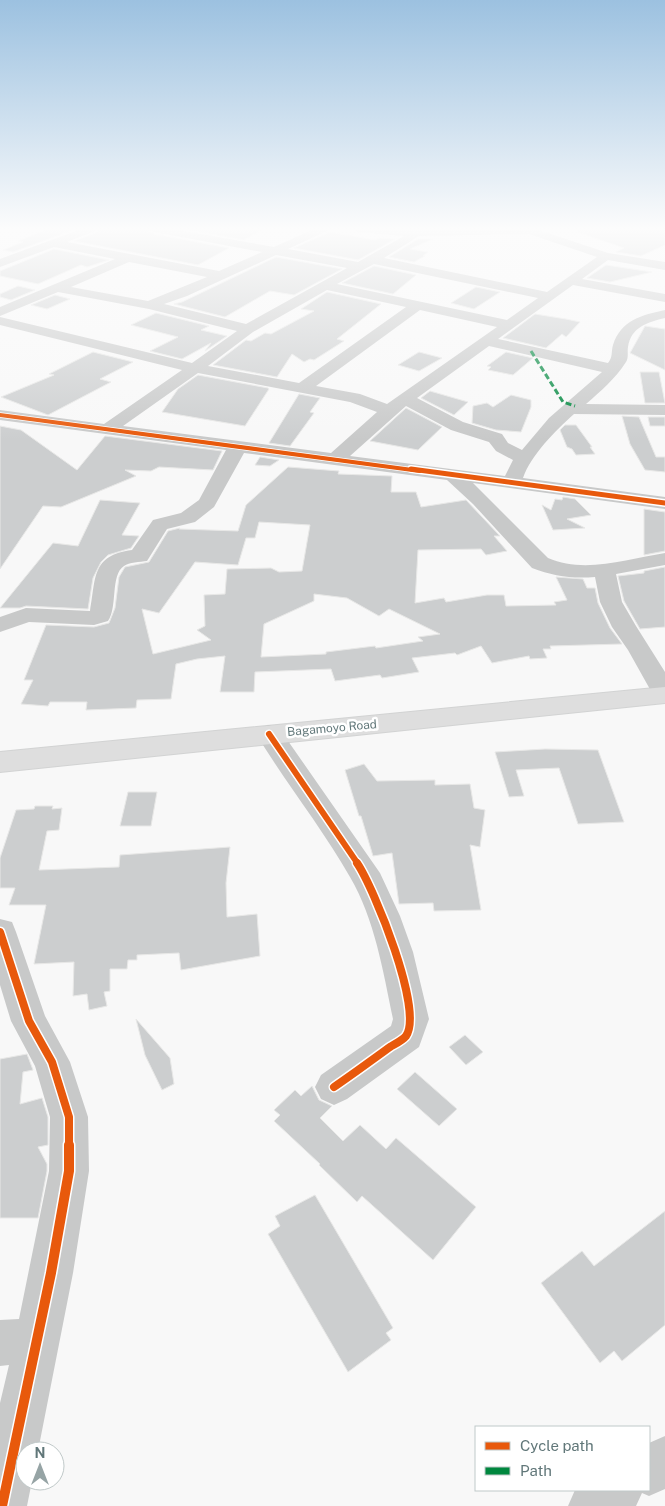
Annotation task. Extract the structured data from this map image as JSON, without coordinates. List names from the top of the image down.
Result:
{
  "streets": {
    "highway": ["Bagamoyo Road"]
  },
  "legend": ["Cycle path", "Path"],
  "north": "top"
}
